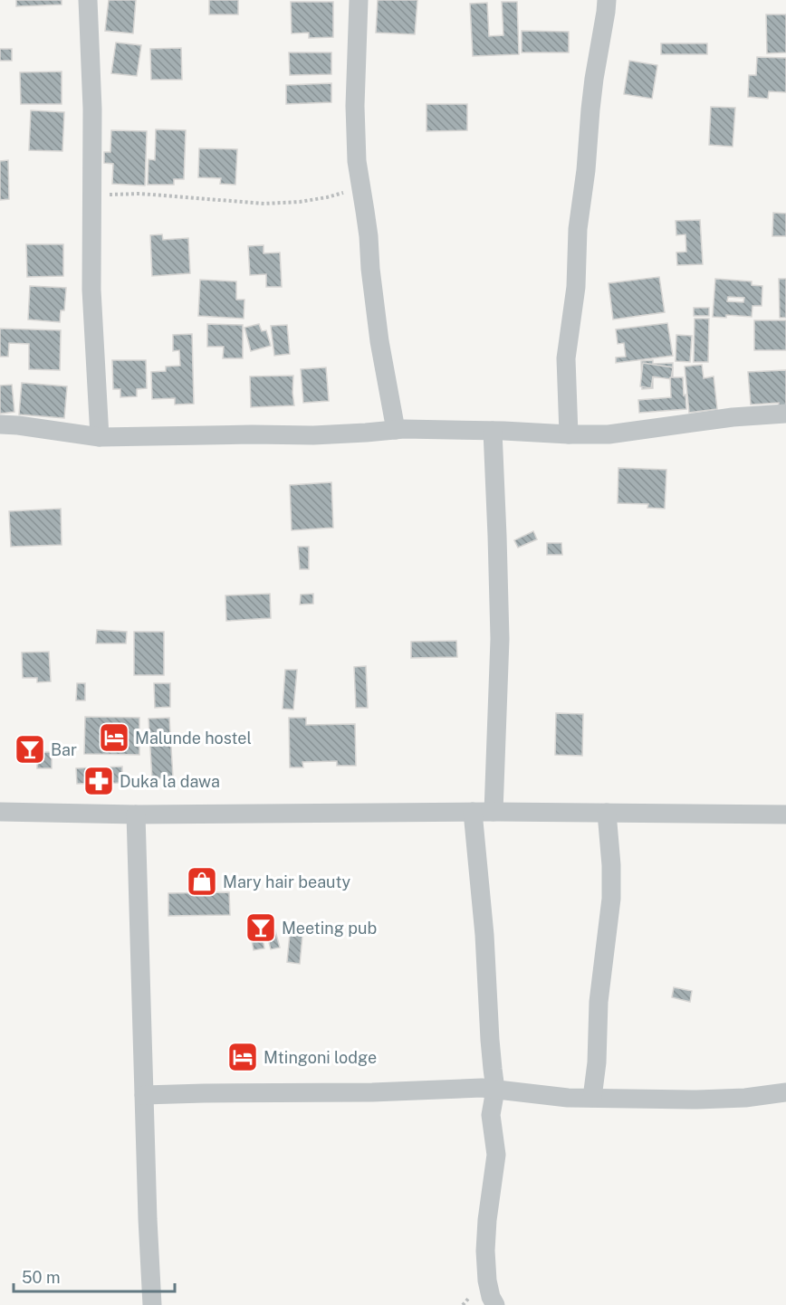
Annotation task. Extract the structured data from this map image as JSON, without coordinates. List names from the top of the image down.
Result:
{
  "places": {
    "hotel": ["Malunde hostel", "Mtingoni lodge"],
    "bar": ["Bar", "Meeting pub"],
    "pharmacy": ["Duka la dawa"],
    "shop": ["Mary hair beauty"]
  },
  "scale_bar": "50 m"
}
